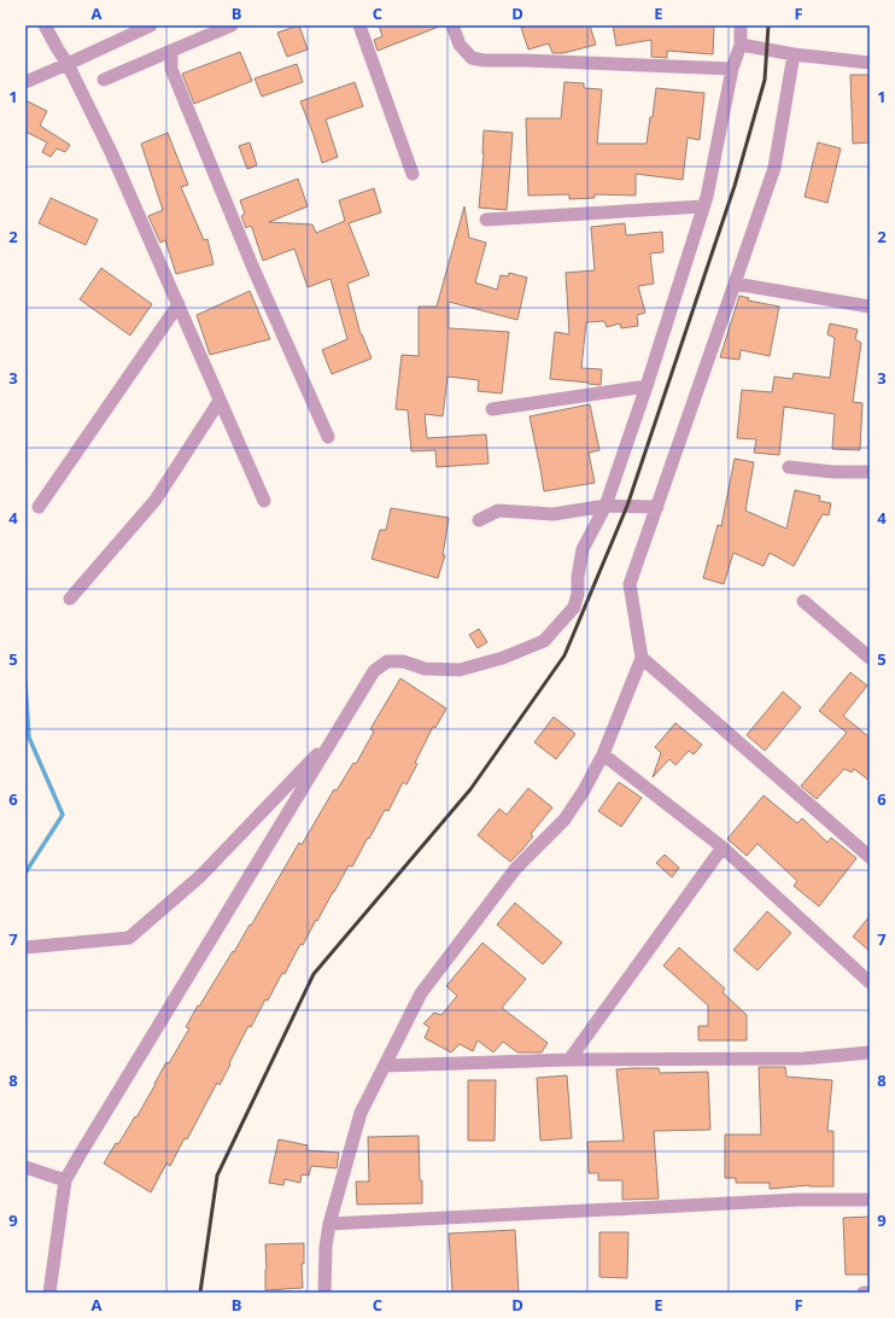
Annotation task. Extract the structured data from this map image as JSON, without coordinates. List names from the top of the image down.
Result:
{
  "grid": {
    "columns": [
      "A",
      "B",
      "C",
      "D",
      "E",
      "F"
    ],
    "rows": [
      "1",
      "2",
      "3",
      "4",
      "5",
      "6",
      "7",
      "8",
      "9"
    ]
  }
}
